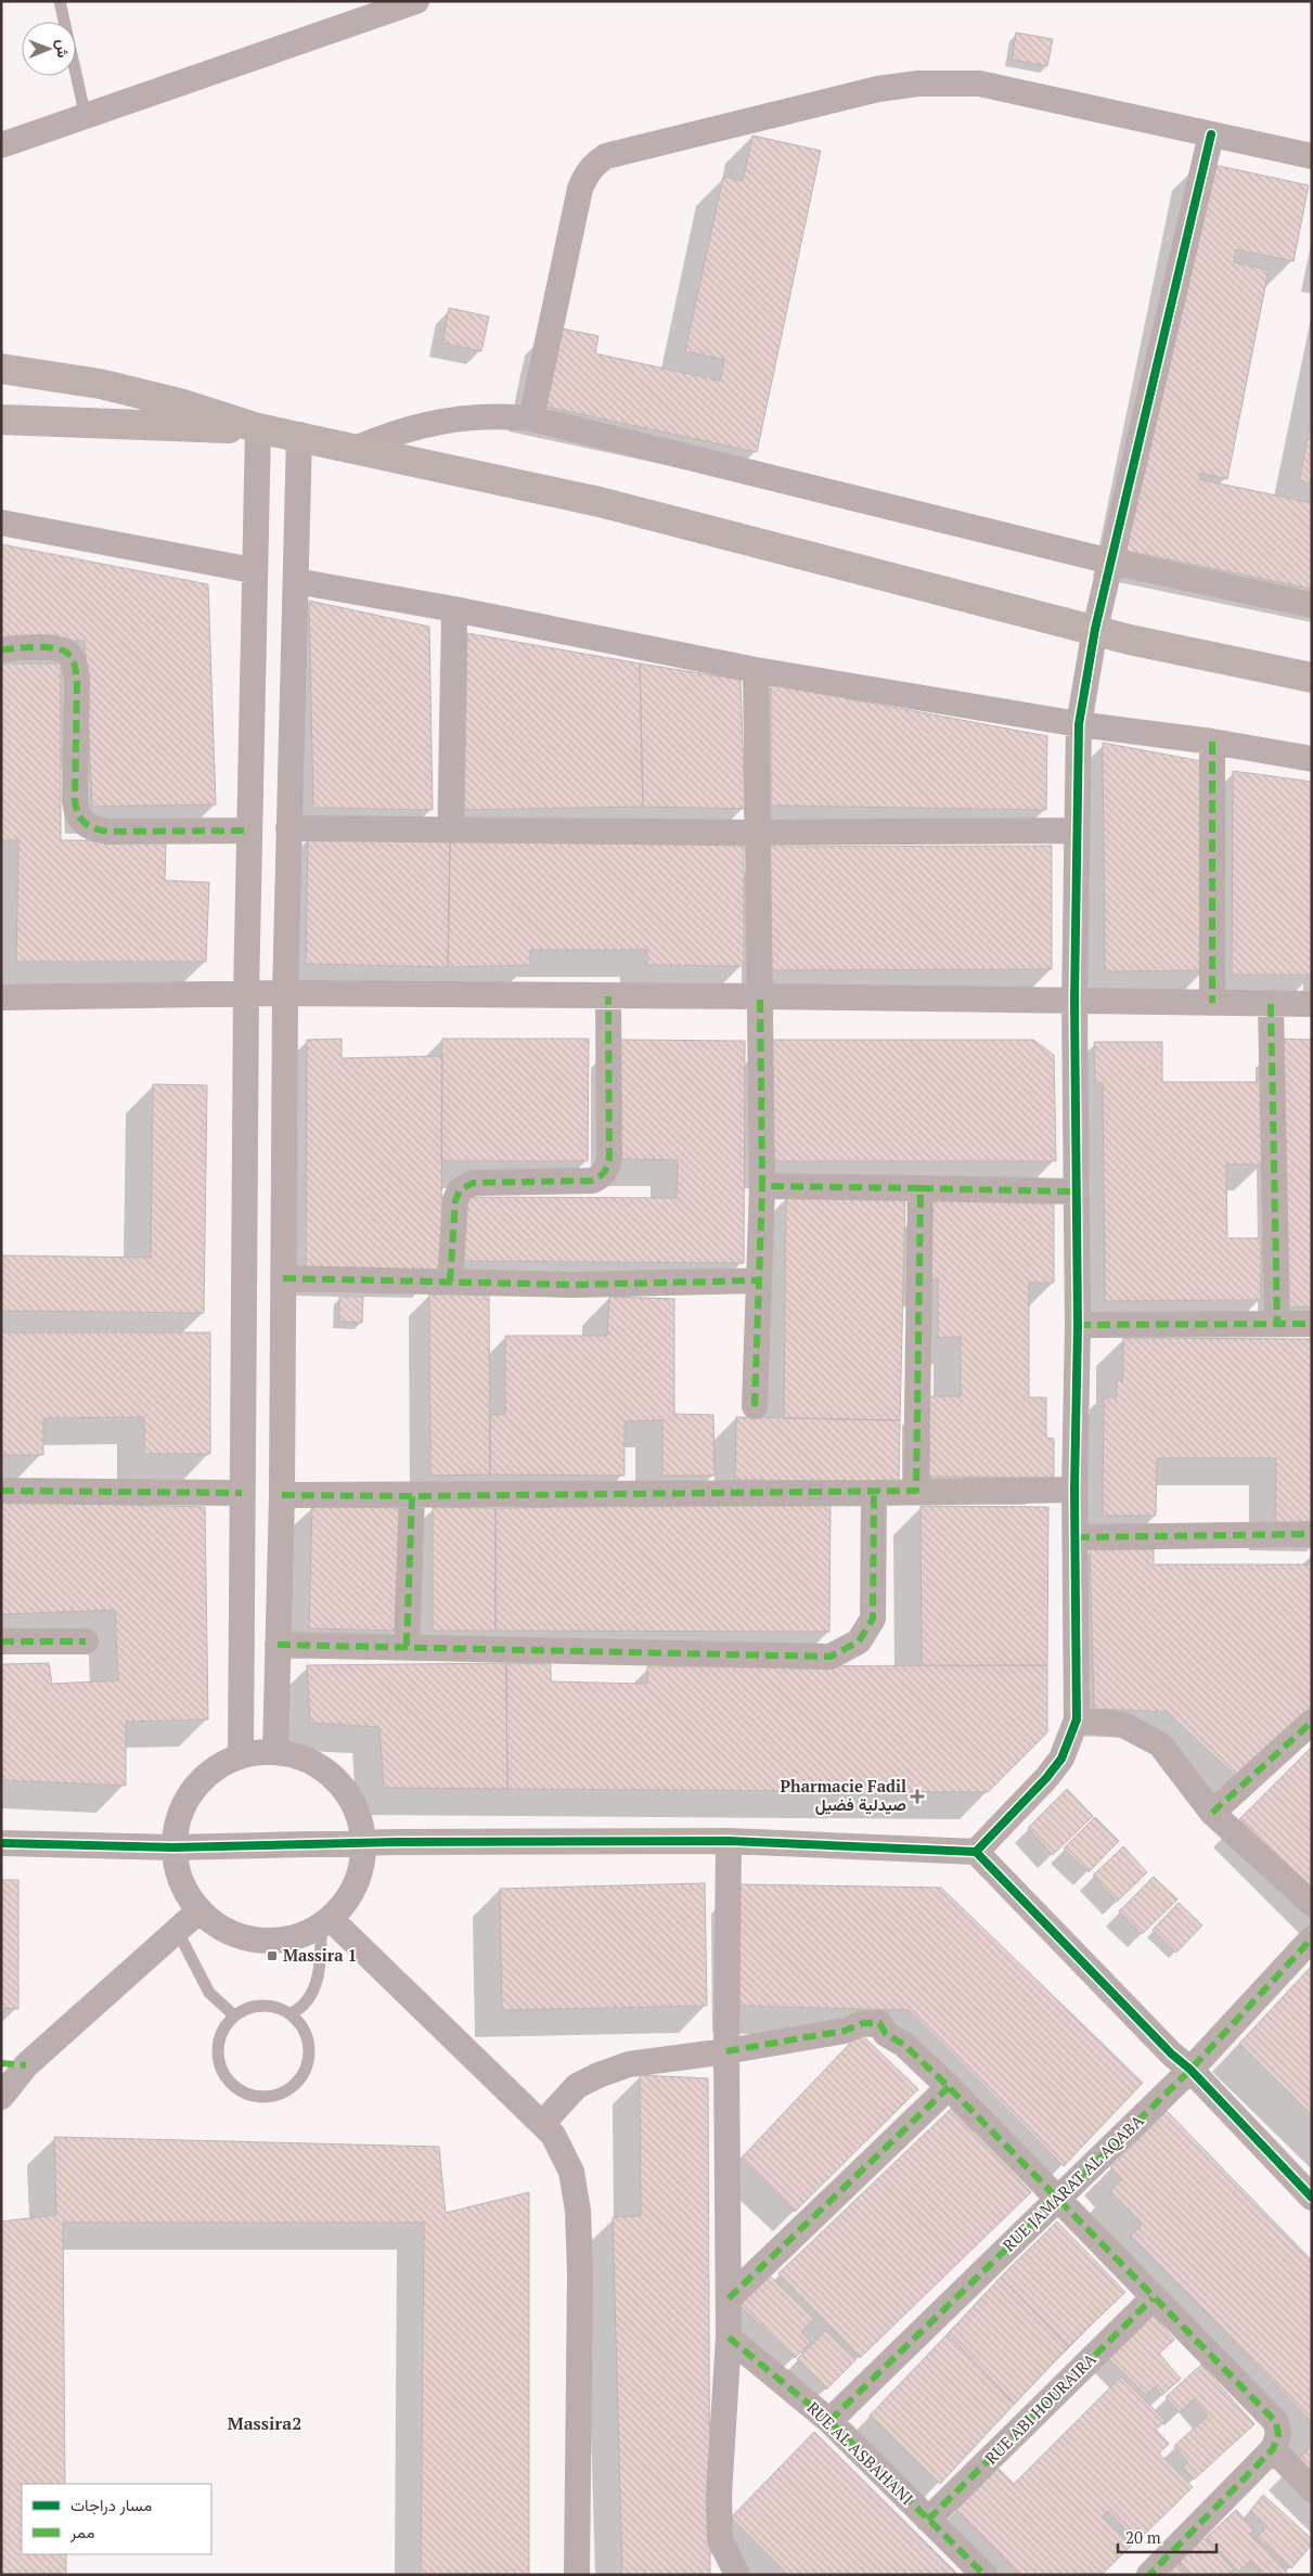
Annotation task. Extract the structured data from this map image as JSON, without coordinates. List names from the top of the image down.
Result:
{
  "streets": {
    "street": ["RUE JAMARAT AL AQABA", "RUE ABI HOURAIRA", "RUE AL ASBAHANI"]
  },
  "crossings": [
    ["RUE JAMARAT AL AQABA", "RUE AL ASBAHANI"],
    ["RUE ABI HOURAIRA", "RUE AL ASBAHANI"]
  ],
  "districts": ["Massira2"],
  "places": {
    "health": ["Pharmacie Fadil صيدلية فضيل"],
    "transit": ["Massira 1"]
  },
  "legend": ["مسار دراجات", "ممر"],
  "scale_bar": "20 m",
  "north": "right"
}
